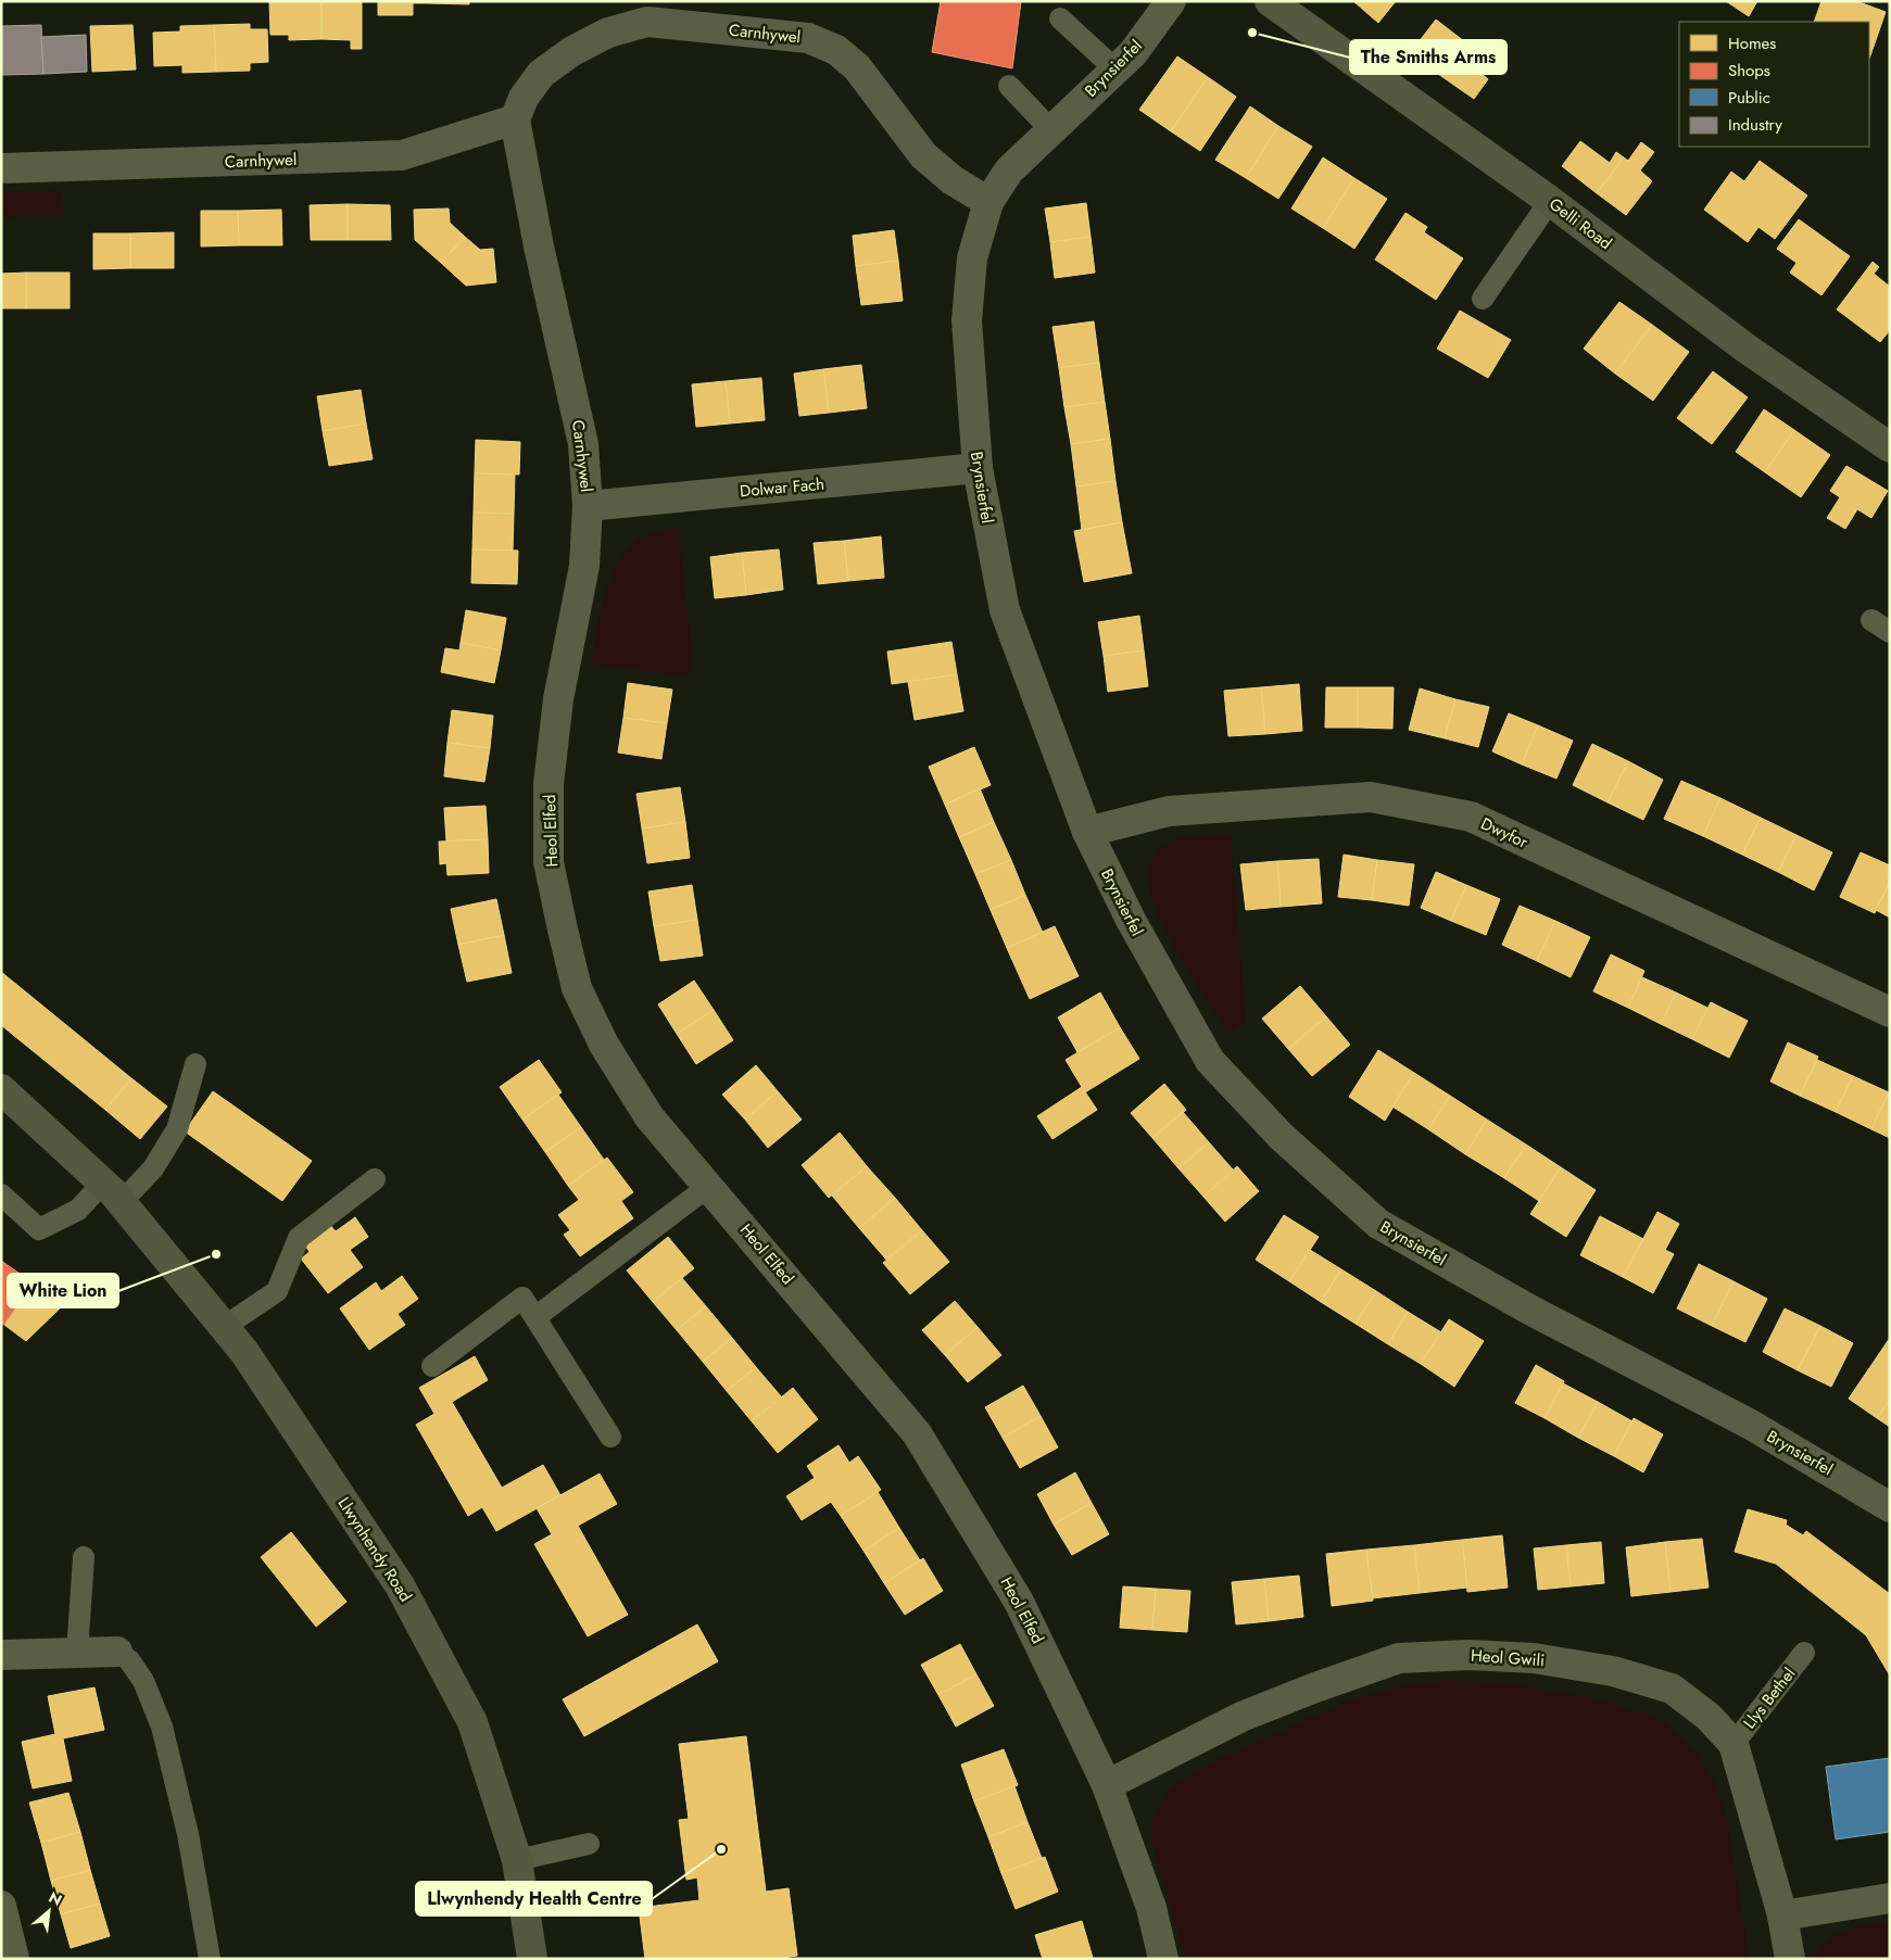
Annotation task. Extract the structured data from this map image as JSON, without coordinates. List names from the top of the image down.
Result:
{
  "streets": {
    "main road": ["Gelli Road", "Llwynhendy Road"],
    "street": [
      "Carnhywel",
      "Brynsierfel",
      "Dolwar Fach",
      "Heol Elfed",
      "Dwyfor",
      "Heol Gwili"
    ],
    "lane": ["Llys Bethel"]
  },
  "crossings": [
    ["Carnhywel", "Brynsierfel"],
    ["Carnhywel", "Dolwar Fach"],
    ["Carnhywel", "Heol Elfed"],
    ["Brynsierfel", "Dolwar Fach"],
    ["Brynsierfel", "Dwyfor"],
    ["Dolwar Fach", "Heol Elfed"],
    ["Heol Elfed", "Heol Gwili"],
    ["Heol Gwili", "Llys Bethel"]
  ],
  "places": ["The Smiths Arms", "White Lion", "Llwynhendy Health Centre"],
  "legend": [
    "Homes",
    "Shops",
    "Public",
    "Industry"
  ],
  "north": "top right"
}
